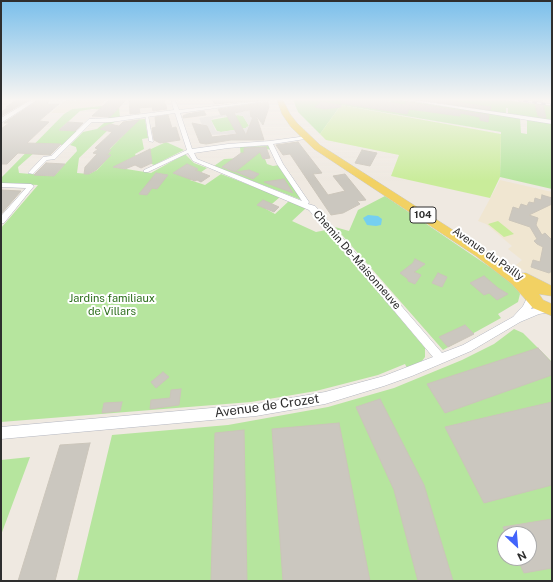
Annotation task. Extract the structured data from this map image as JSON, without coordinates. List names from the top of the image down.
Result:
{
  "streets": {
    "main road": ["104", "Avenue du Pailly"],
    "street": ["Chemin De-Maisonneuve", "Avenue de Crozet"]
  },
  "crossings": [
    ["104", "Avenue du Pailly"],
    ["Avenue du Pailly", "Avenue de Crozet"],
    ["Chemin De-Maisonneuve", "Avenue de Crozet"]
  ],
  "parks": ["Jardins familiaux de Villars"],
  "north": "bottom right"
}
